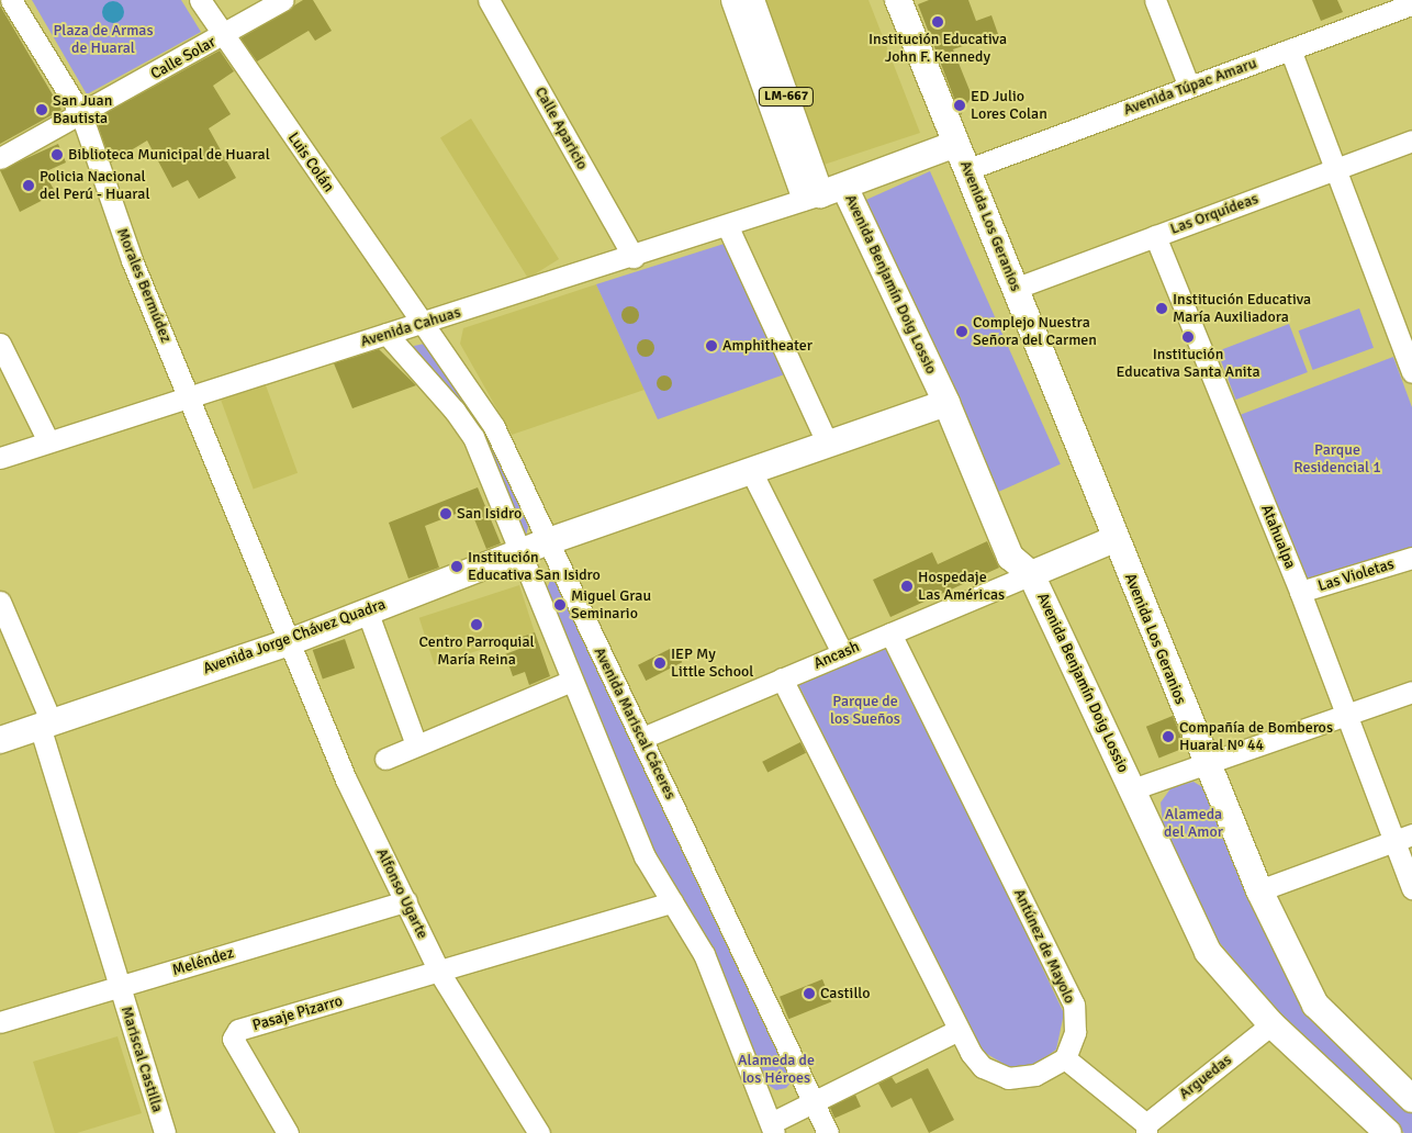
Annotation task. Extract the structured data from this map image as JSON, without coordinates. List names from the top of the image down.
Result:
{
  "streets": {
    "main road": [
      "LM-667",
      "Avenida Los Geranios",
      "Avenida Benjamín Doig Lossio",
      "Avenida Cahuas",
      "Avenida Jorge Chávez Quadra"
    ],
    "street": [
      "Calle Solar",
      "Avenida Túpac Amaru",
      "Calle Aparicio",
      "Luis Colán",
      "Las Orquídeas",
      "Morales Bermúdez",
      "Atahualpa",
      "Las Violetas",
      "Ancash",
      "Avenida Mariscal Cáceres",
      "Alfonso Ugarte",
      "Antúnez de Mayolo",
      "Meléndez",
      "Pasaje Pizarro",
      "Mariscal Castilla",
      "Arguedas"
    ]
  },
  "crossings": [
    ["Calle Solar", "Luis Colán"],
    ["Calle Solar", "Morales Bermúdez"],
    ["Avenida Túpac Amaru", "Avenida Los Geranios"],
    ["LM-667", "Avenida Benjamín Doig Lossio"],
    ["LM-667", "Avenida Cahuas"],
    ["Calle Aparicio", "Avenida Cahuas"],
    ["Luis Colán", "Avenida Cahuas"],
    ["Luis Colán", "Avenida Mariscal Cáceres"],
    ["Las Orquídeas", "Avenida Los Geranios"],
    ["Las Orquídeas", "Atahualpa"],
    ["Avenida Los Geranios", "Avenida Cahuas"],
    ["Avenida Benjamín Doig Lossio", "Avenida Cahuas"],
    ["Avenida Benjamín Doig Lossio", "Avenida Jorge Chávez Quadra"],
    ["Avenida Benjamín Doig Lossio", "Ancash"],
    ["Avenida Benjamín Doig Lossio", "Arguedas"],
    ["Morales Bermúdez", "Avenida Cahuas"],
    ["Morales Bermúdez", "Avenida Jorge Chávez Quadra"],
    ["Morales Bermúdez", "Alfonso Ugarte"],
    ["Avenida Cahuas", "Avenida Mariscal Cáceres"],
    ["Atahualpa", "Las Violetas"],
    ["Avenida Jorge Chávez Quadra", "Avenida Mariscal Cáceres"],
    ["Avenida Jorge Chávez Quadra", "Alfonso Ugarte"],
    ["Avenida Jorge Chávez Quadra", "Mariscal Castilla"],
    ["Ancash", "Avenida Mariscal Cáceres"],
    ["Ancash", "Antúnez de Mayolo"],
    ["Alfonso Ugarte", "Meléndez"],
    ["Alfonso Ugarte", "Pasaje Pizarro"],
    ["Meléndez", "Mariscal Castilla"]
  ],
  "parks": [
    "Plaza de Armas de Huaral",
    "Parque Residencial 1",
    "Parque de los Sueños",
    "Alameda del Amor",
    "Alameda de los Héroes"
  ],
  "places": [
    "Institución Educativa John F. Kennedy",
    "ED Julio Lores Colan",
    "San Juan Bautista",
    "Biblioteca Municipal de Huaral",
    "Policia Nacional del Perú - Huaral",
    "Institución Educativa María Auxiliadora",
    "Complejo Nuestra Señora del Carmen",
    "Institución Educativa Santa Anita",
    "Amphitheater",
    "San Isidro",
    "Institución Educativa San Isidro",
    "Hospedaje Las Américas",
    "Miguel Grau Seminario",
    "Centro Parroquial María Reina",
    "IEP My Little School",
    "Compañía de Bomberos Huaral Nº 44",
    "Castillo"
  ]
}
